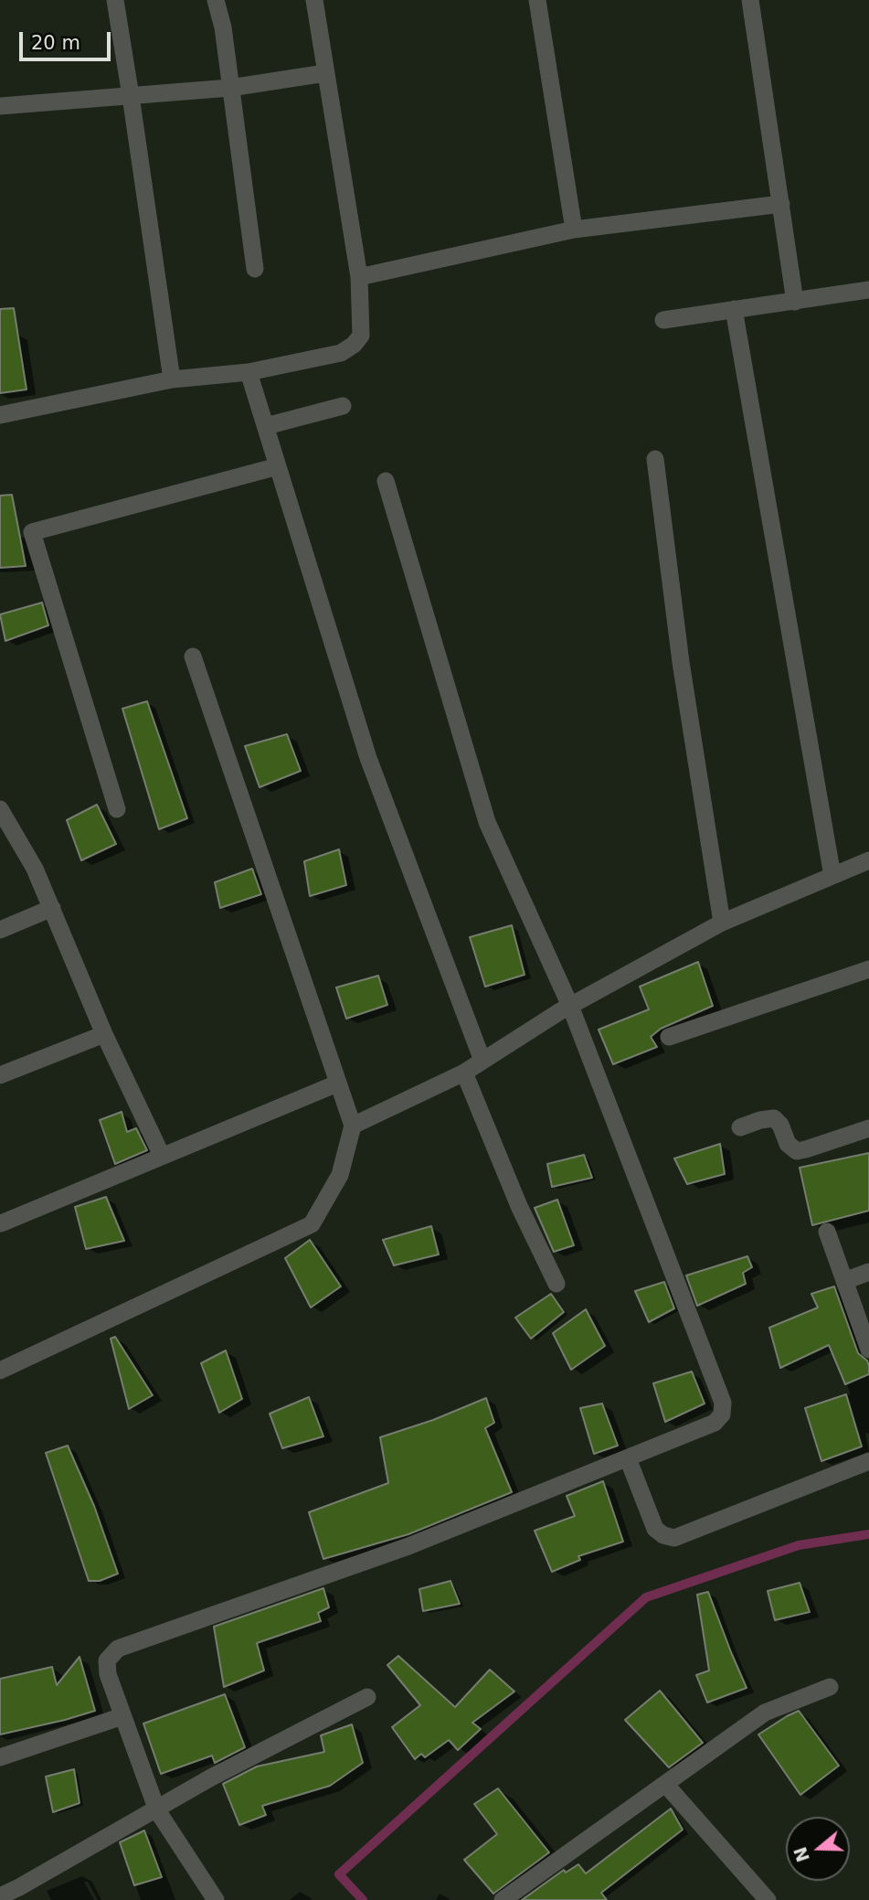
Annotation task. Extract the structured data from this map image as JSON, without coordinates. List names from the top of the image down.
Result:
{
  "scale_bar": "20 m",
  "north": "left"
}
